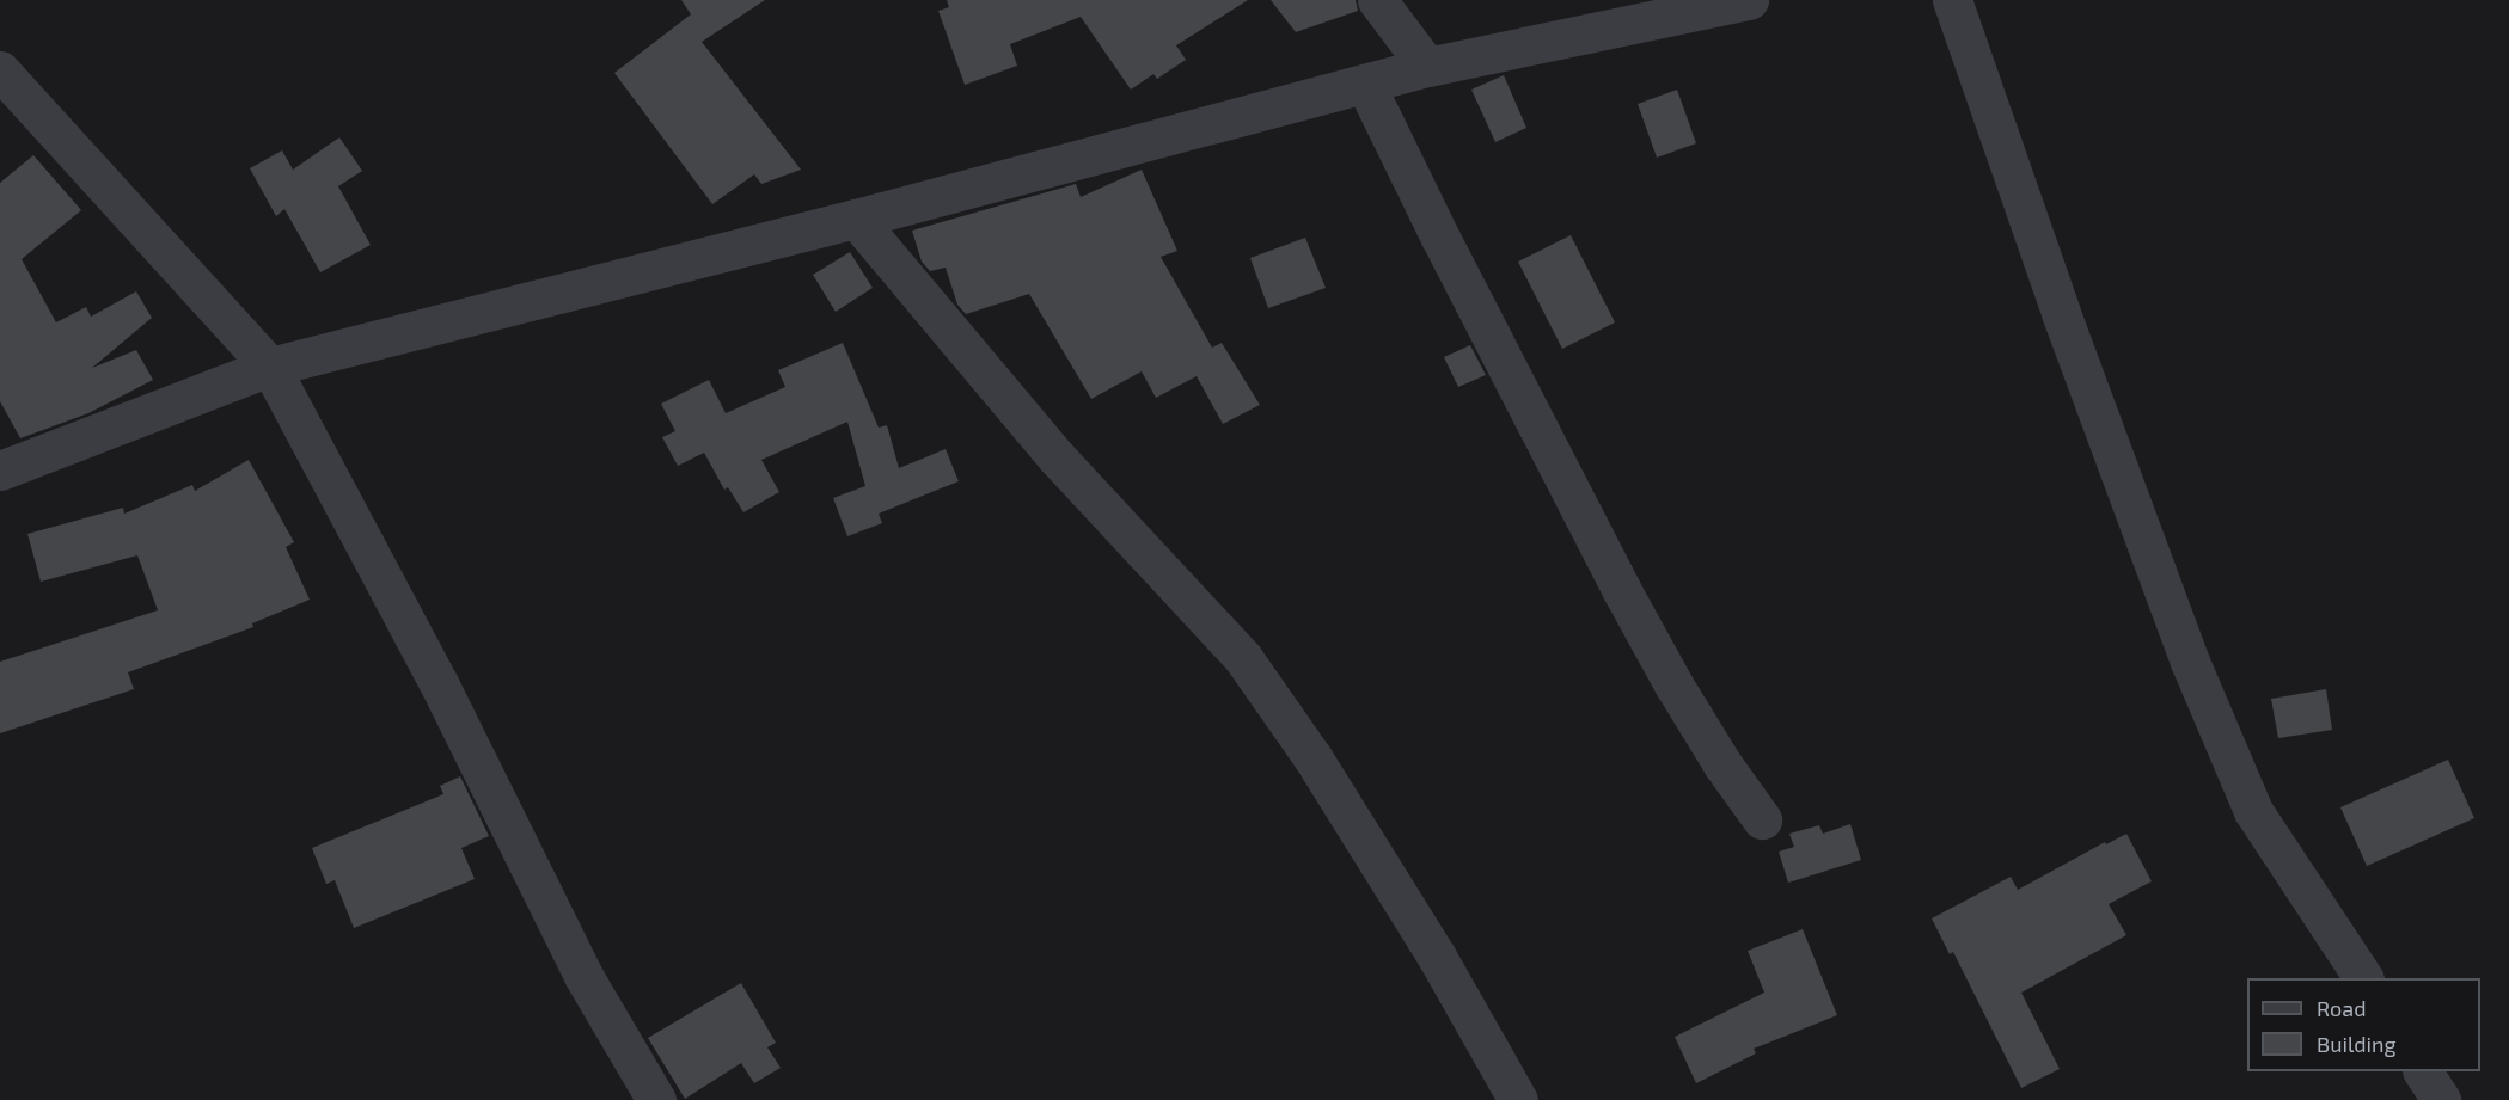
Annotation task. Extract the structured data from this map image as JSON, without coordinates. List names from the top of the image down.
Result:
{
  "legend": ["Road", "Building"]
}
